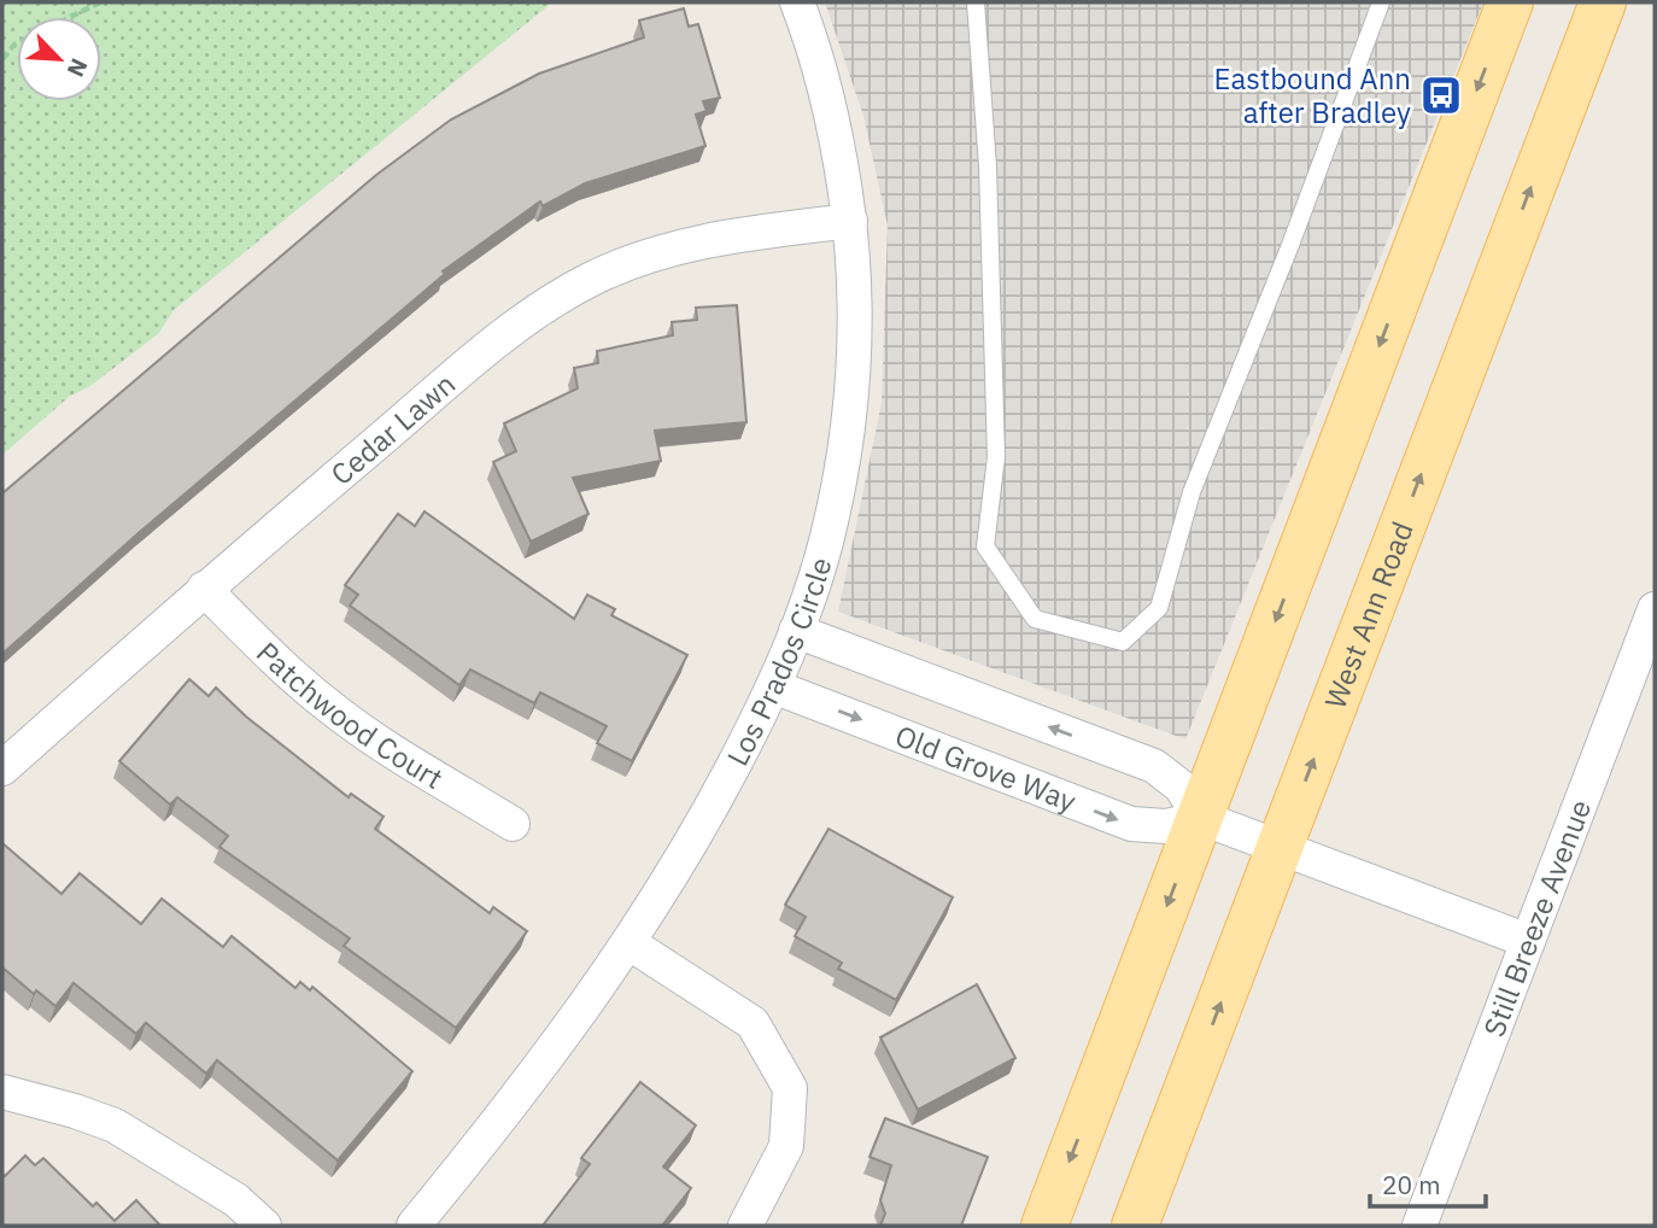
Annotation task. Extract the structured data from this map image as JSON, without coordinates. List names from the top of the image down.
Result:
{
  "streets": {
    "main road": ["West Ann Road"],
    "street": [
      "Cedar Lawn",
      "Los Prados Circle",
      "Patchwood Court",
      "Old Grove Way",
      "Still Breeze Avenue"
    ]
  },
  "crossings": [
    ["Cedar Lawn", "Los Prados Circle"],
    ["Cedar Lawn", "Patchwood Court"],
    ["Los Prados Circle", "Old Grove Way"]
  ],
  "places": {
    "bus stop": ["Eastbound Ann after Bradley"]
  },
  "scale_bar": "20 m",
  "north": "bottom right"
}
